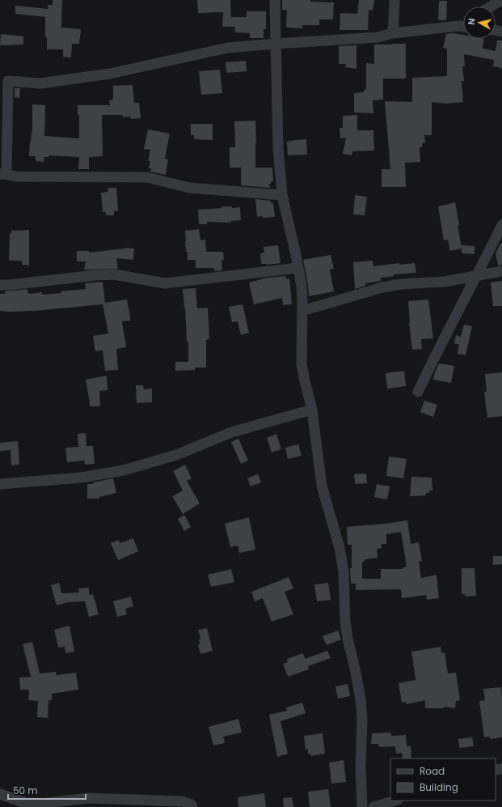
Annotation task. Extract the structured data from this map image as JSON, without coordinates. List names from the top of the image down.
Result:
{
  "legend": ["Road", "Building"],
  "scale_bar": "50 m",
  "north": "left"
}
